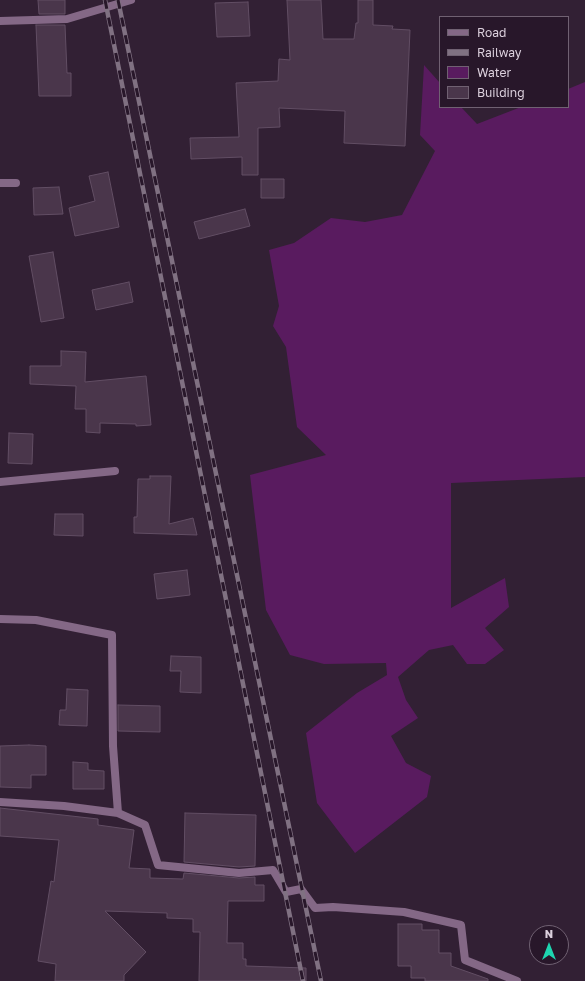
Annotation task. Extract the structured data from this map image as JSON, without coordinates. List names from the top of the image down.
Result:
{
  "legend": [
    "Road",
    "Railway",
    "Water",
    "Building"
  ],
  "north": "top"
}
